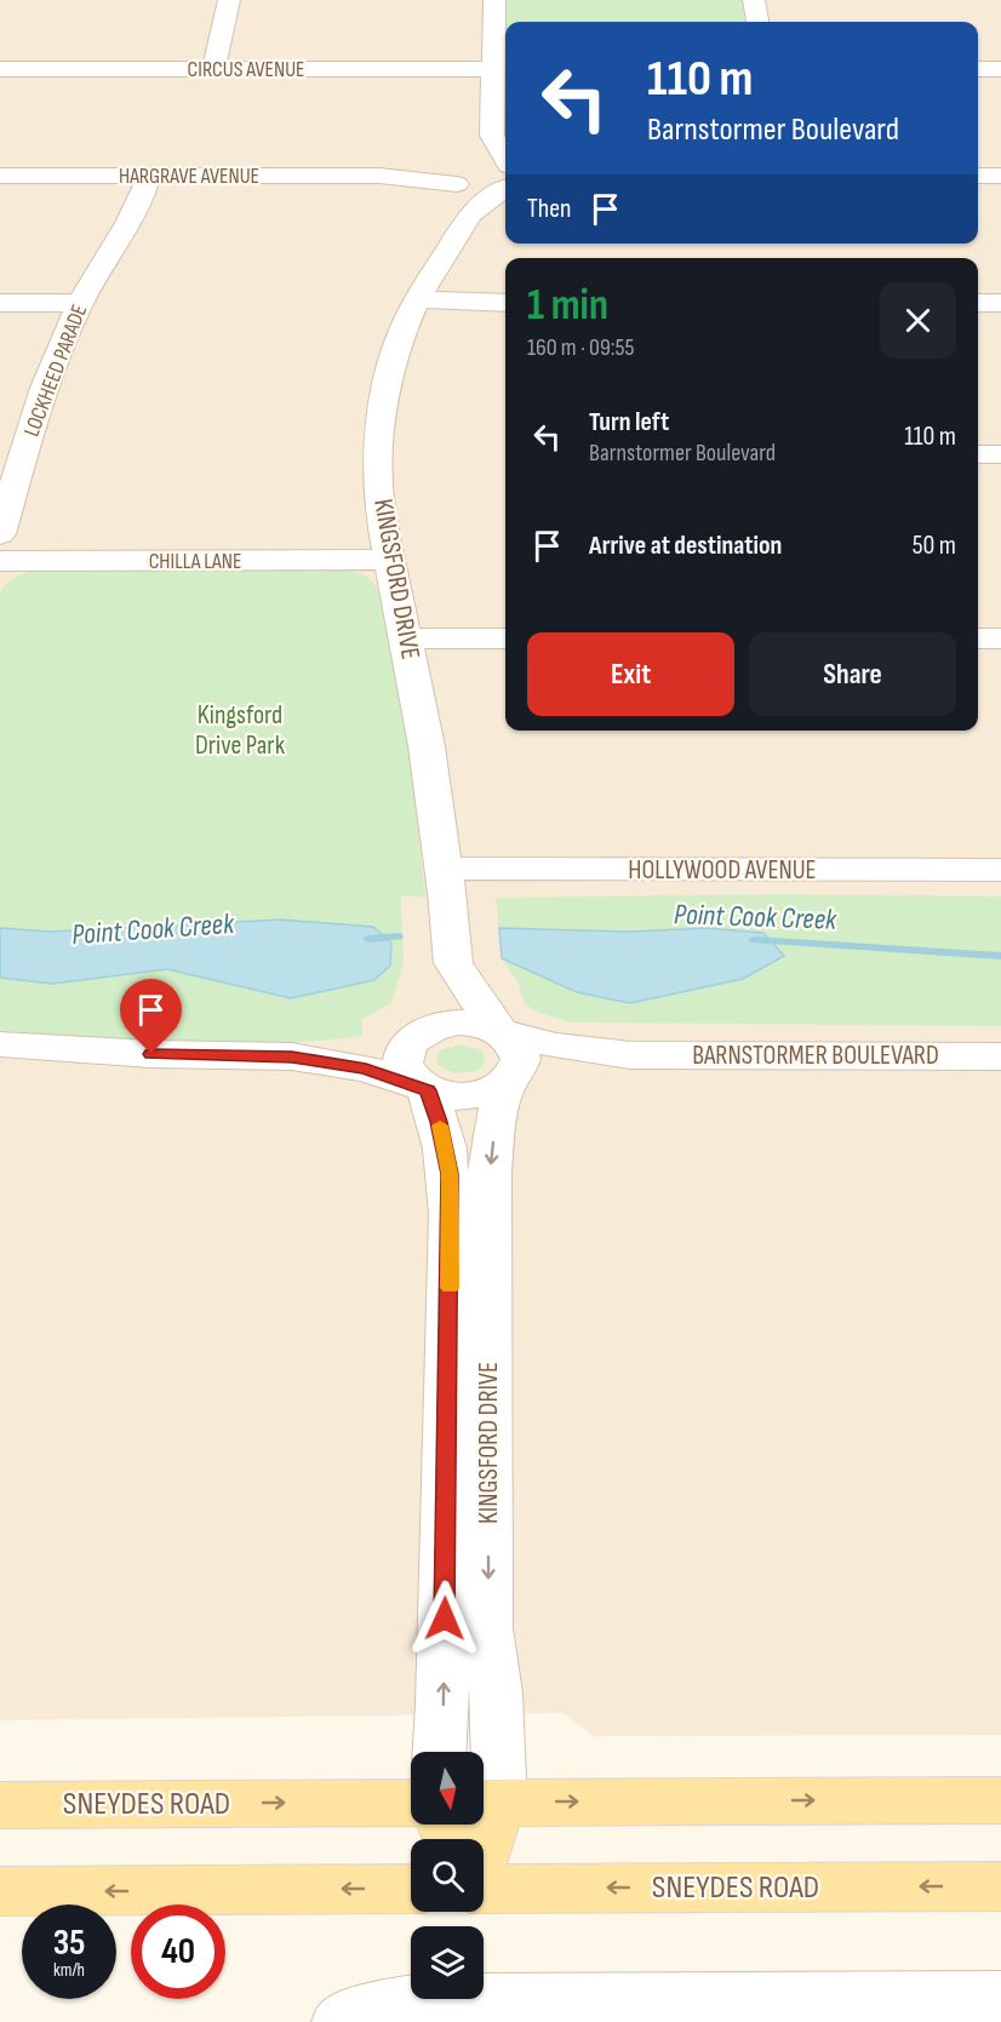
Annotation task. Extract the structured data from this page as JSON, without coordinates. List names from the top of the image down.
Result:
{
  "streets": {
    "main road": ["SNEYDES ROAD"],
    "street": [
      "CIRCUS AVENUE",
      "HARGRAVE AVENUE",
      "LOCKHEED PARADE",
      "CHILLA LANE",
      "KINGSFORD DRIVE",
      "HOLLYWOOD AVENUE",
      "BARNSTORMER BOULEVARD"
    ]
  },
  "crossings": [
    ["HARGRAVE AVENUE", "LOCKHEED PARADE"],
    ["CHILLA LANE", "KINGSFORD DRIVE"],
    ["KINGSFORD DRIVE", "HOLLYWOOD AVENUE"],
    ["KINGSFORD DRIVE", "BARNSTORMER BOULEVARD"]
  ],
  "water": ["Point Cook Creek"],
  "parks": ["Kingsford Drive Park"],
  "north": "bottom",
  "page": {
    "turn": ["110 m", "Barnstormer Boulevard"],
    "then": "Then",
    "heading": ["1 min", "160 m · 09:55"],
    "list": [
      {
        "name": "Turn left",
        "note": "Barnstormer Boulevard",
        "value": "110 m"
      },
      {
        "name": "Arrive at destination",
        "value": "50 m"
      }
    ],
    "buttons": ["Exit", "Share"],
    "speed": "35 km/h",
    "limit": "40"
  }
}
